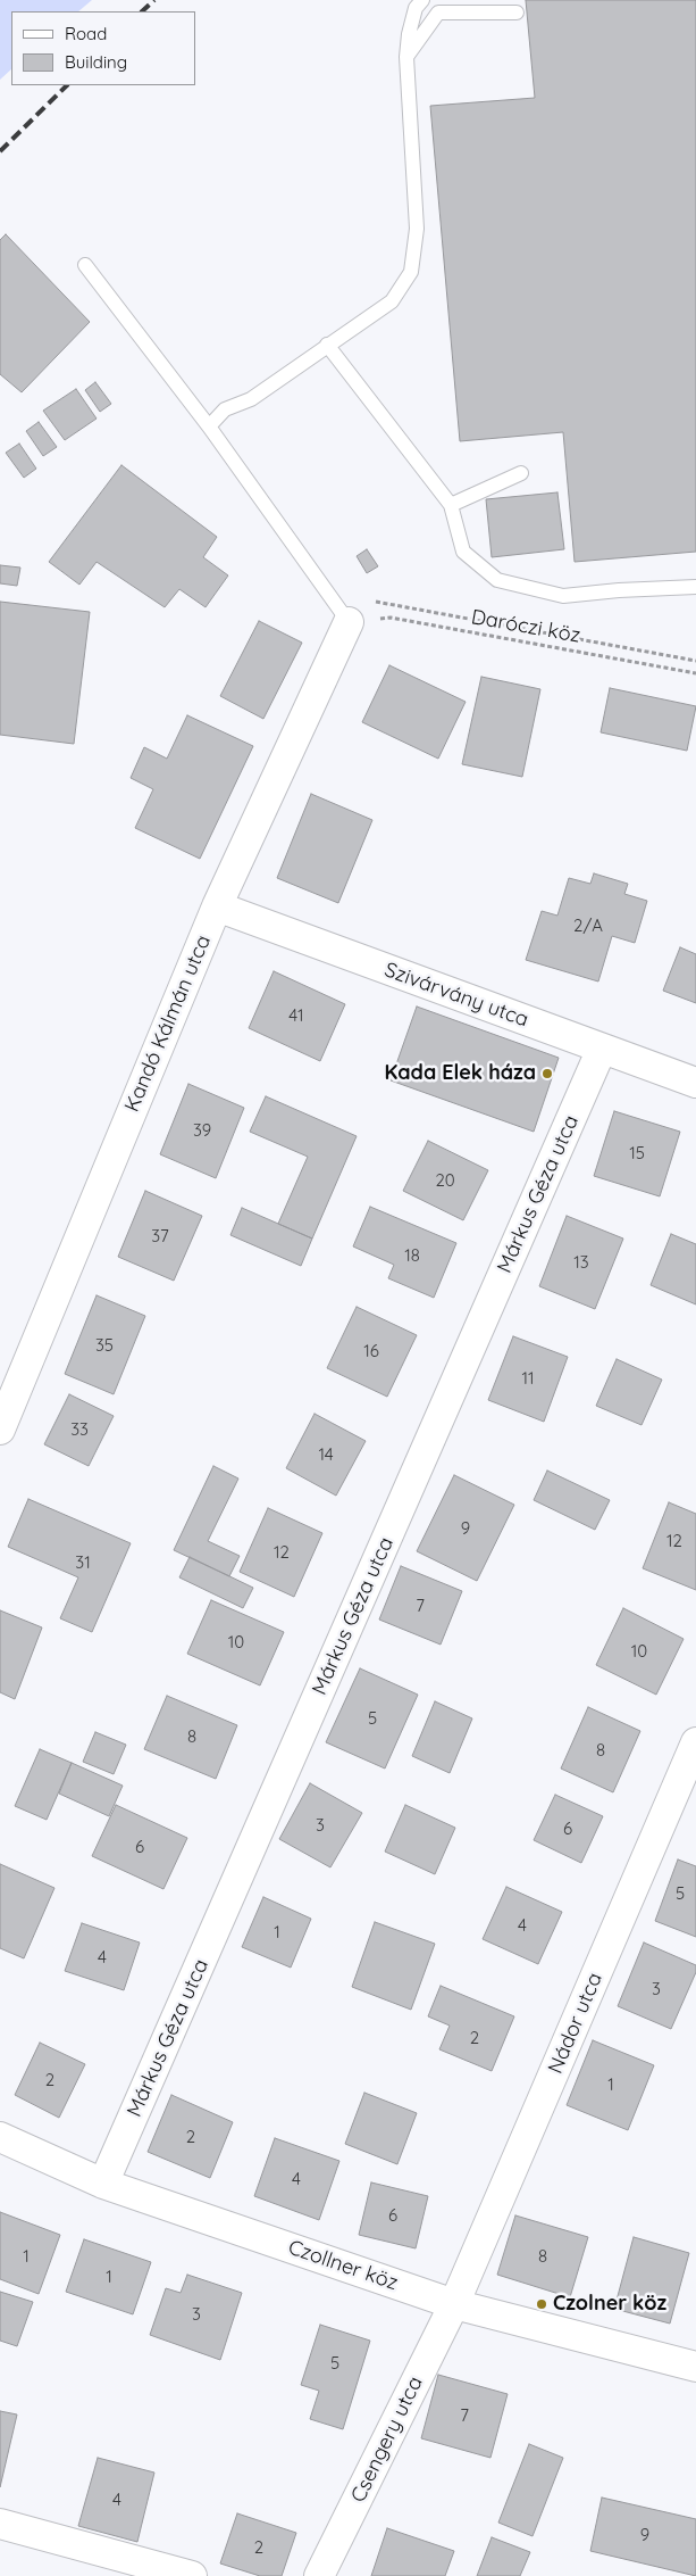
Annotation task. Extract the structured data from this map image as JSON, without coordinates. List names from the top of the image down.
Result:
{
  "streets": {
    "street": [
      "Szivárvány utca",
      "Kandó Kálmán utca",
      "Márkus Géza utca",
      "Nádor utca",
      "Czollner köz",
      "Csengery utca"
    ],
    "path": ["Daróczi köz"]
  },
  "crossings": [
    ["Daróczi köz", "Kandó Kálmán utca"],
    ["Szivárvány utca", "Kandó Kálmán utca"],
    ["Szivárvány utca", "Márkus Géza utca"],
    ["Márkus Géza utca", "Czollner köz"],
    ["Nádor utca", "Czollner köz"],
    ["Nádor utca", "Csengery utca"],
    ["Czollner köz", "Csengery utca"]
  ],
  "places": ["Kada Elek háza", "Czolner köz"],
  "house_numbers": [
    "2/A",
    "41",
    "39",
    "15",
    "20",
    "37",
    "18",
    "13",
    "35",
    "16",
    "11",
    "33",
    "14",
    "9",
    "12",
    "12",
    "31",
    "7",
    "10",
    "10",
    "5",
    "8",
    "8",
    "3",
    "6",
    "6",
    "5",
    "4",
    "1",
    "4",
    "3",
    "2",
    "2",
    "1",
    "2",
    "4",
    "6",
    "1",
    "8",
    "1",
    "3",
    "5",
    "7",
    "4",
    "9",
    "2"
  ],
  "legend": ["Road", "Building"]
}
